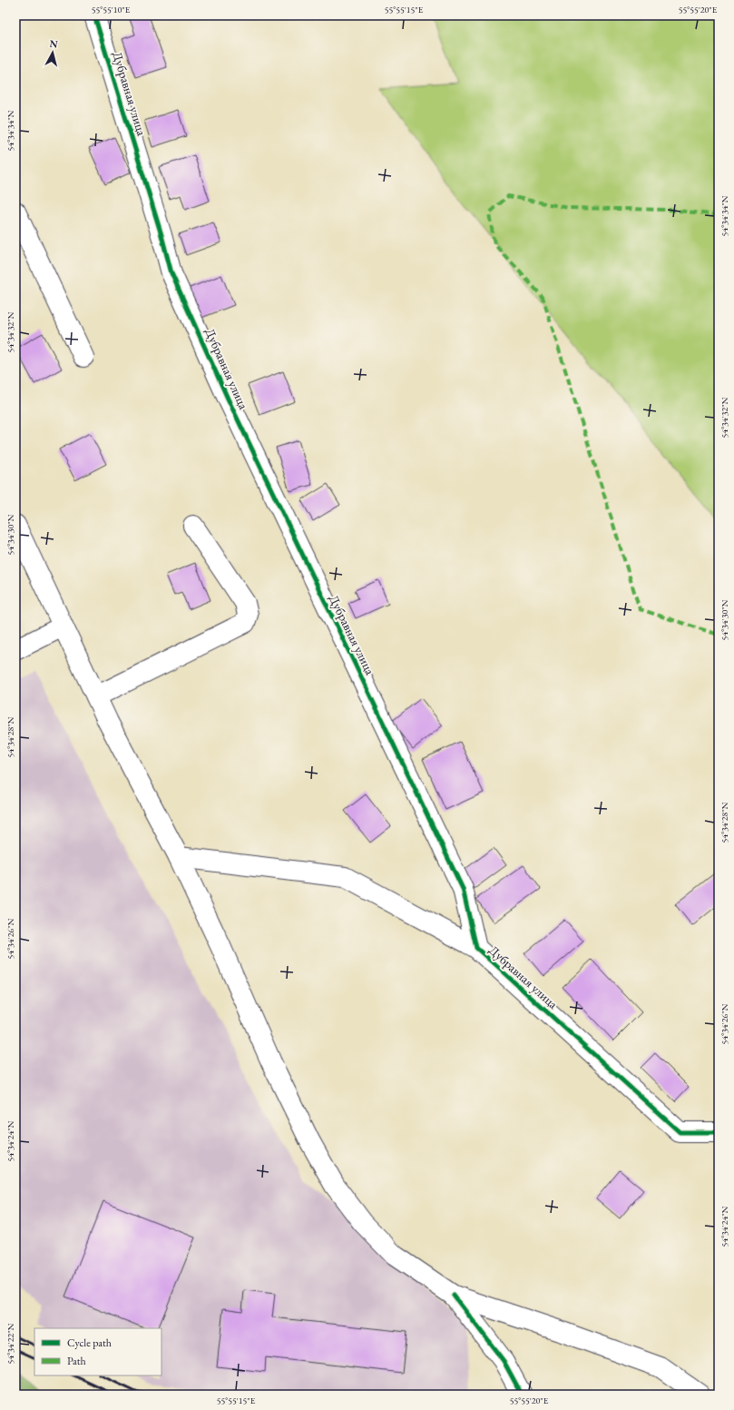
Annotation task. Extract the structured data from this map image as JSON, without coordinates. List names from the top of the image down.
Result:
{
  "streets": {
    "street": ["Дубравная улица"]
  },
  "legend": ["Cycle path", "Path"],
  "north": "top",
  "coordinates": [
    "55°55'10\"E",
    "55°55'15\"E",
    "55°55'20\"E",
    "54°34'34\"N",
    "54°34'32\"N",
    "54°34'30\"N",
    "54°34'28\"N",
    "54°34'26\"N",
    "54°34'24\"N",
    "54°34'22\"N"
  ]
}
